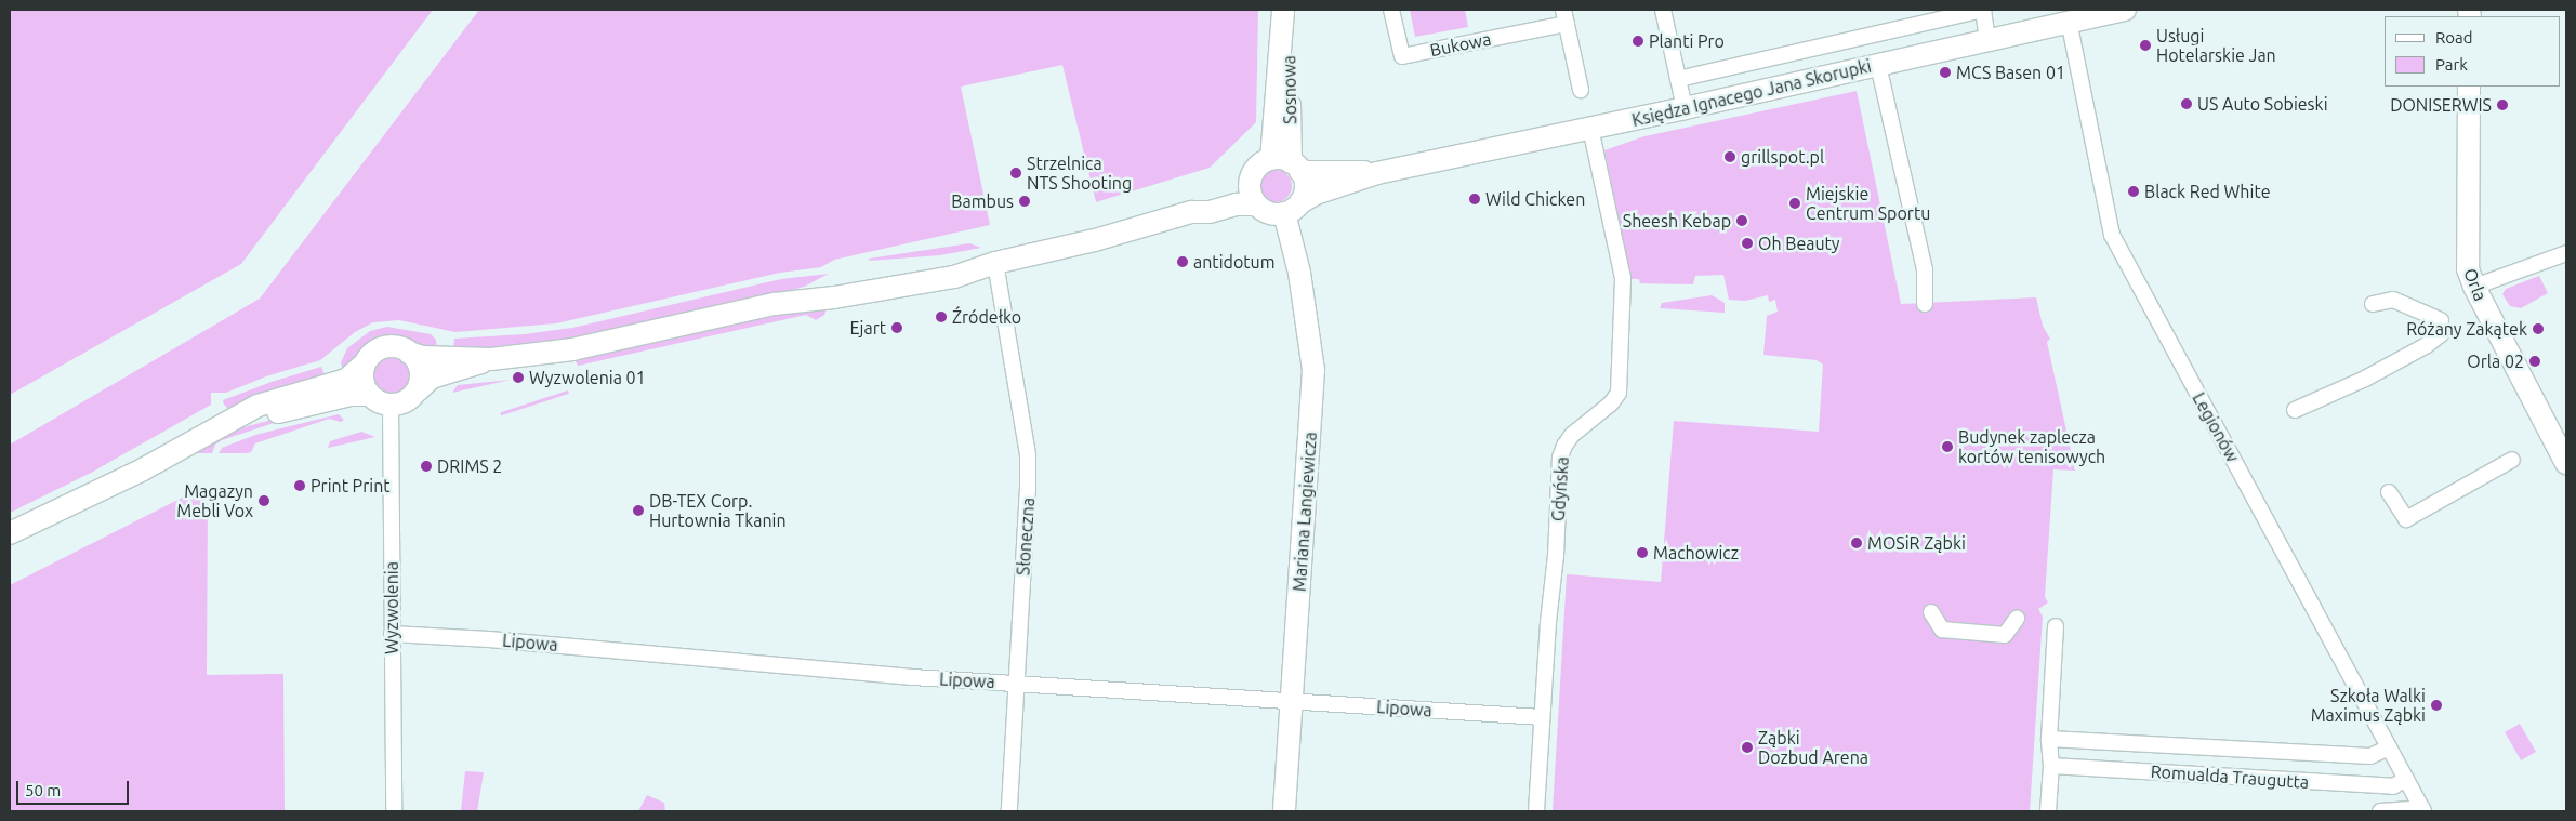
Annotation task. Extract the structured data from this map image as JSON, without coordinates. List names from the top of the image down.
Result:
{
  "streets": {
    "main road": [
      "Sosnowa",
      "Księdza Ignacego Jana Skorupki",
      "Orla",
      "Mariana Langiewicza"
    ],
    "street": [
      "Bukowa",
      "Legionów",
      "Gdyńska",
      "Słoneczna",
      "Wyzwolenia",
      "Lipowa",
      "Romualda Traugutta"
    ]
  },
  "crossings": [
    ["Sosnowa", "Księdza Ignacego Jana Skorupki"],
    ["Sosnowa", "Mariana Langiewicza"],
    ["Księdza Ignacego Jana Skorupki", "Legionów"],
    ["Księdza Ignacego Jana Skorupki", "Gdyńska"],
    ["Księdza Ignacego Jana Skorupki", "Mariana Langiewicza"],
    ["Legionów", "Romualda Traugutta"],
    ["Gdyńska", "Lipowa"],
    ["Mariana Langiewicza", "Lipowa"],
    ["Słoneczna", "Lipowa"],
    ["Wyzwolenia", "Lipowa"]
  ],
  "places": [
    "Planti Pro",
    "Usługi Hotelarskie Jan",
    "MCS Basen 01",
    "US Auto Sobieski",
    "DONISERWIS",
    "grillspot.pl",
    "Strzelnica NTS Shooting",
    "Black Red White",
    "Wild Chicken",
    "Bambus",
    "Miejskie Centrum Sportu",
    "Sheesh Kebap",
    "Oh Beauty",
    "antidotum",
    "Źródełko",
    "Ejart",
    "Różany Zakątek",
    "Orla 02",
    "Wyzwolenia 01",
    "Budynek zaplecza kortów tenisowych",
    "DRIMS 2",
    "Print Print",
    "Magazyn Mebli Vox",
    "DB-TEX Corp. Hurtownia Tkanin",
    "MOSiR Ząbki",
    "Machowicz",
    "Szkoła Walki Maximus Ząbki",
    "Ząbki Dozbud Arena"
  ],
  "legend": ["Road", "Park"],
  "scale_bar": "50 m"
}
